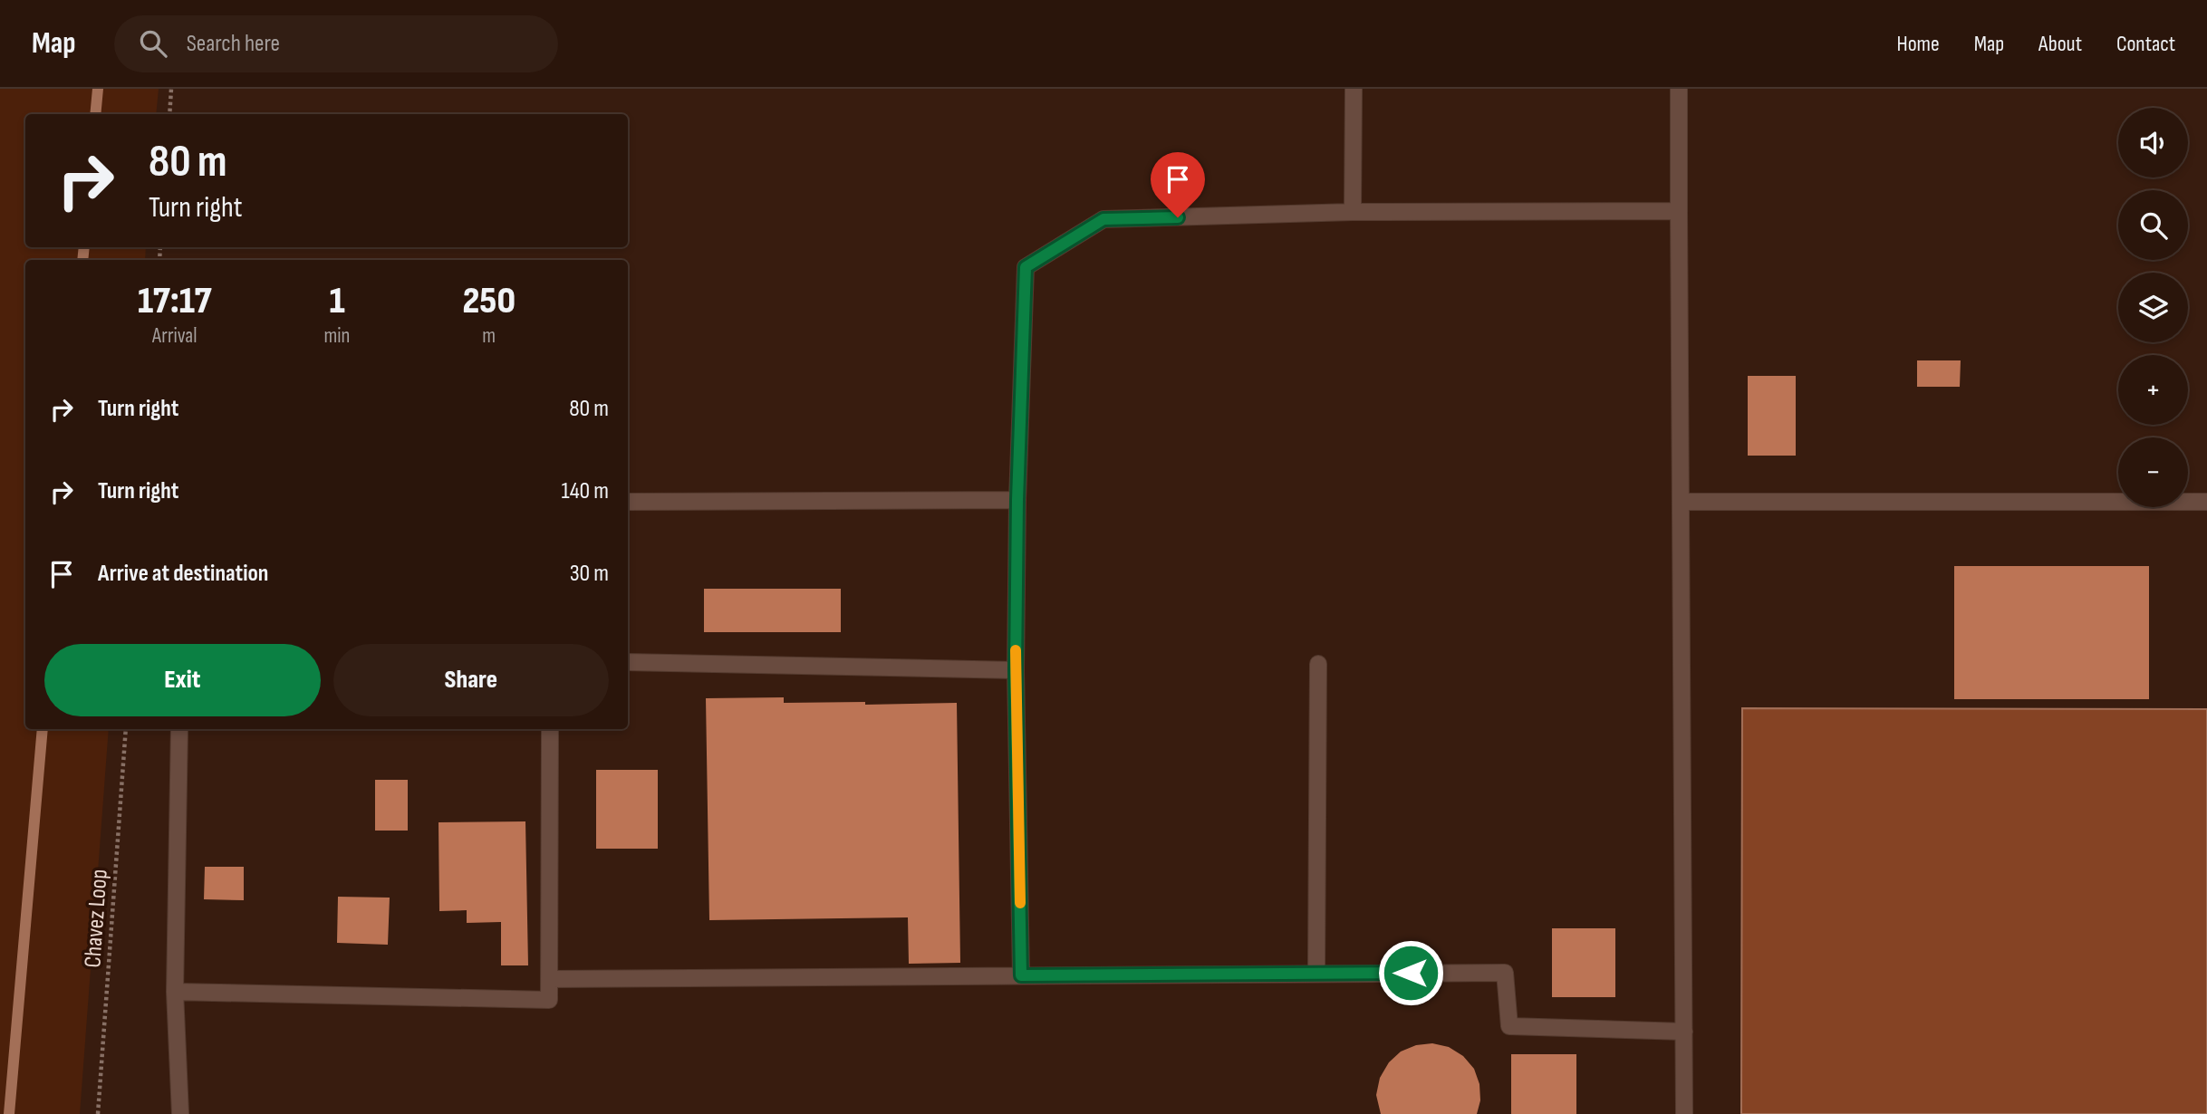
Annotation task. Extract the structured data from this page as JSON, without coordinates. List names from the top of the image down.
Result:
{
  "streets": {
    "path": ["Chavez Loop"]
  },
  "page": {
    "header": "Map",
    "search": "Search here",
    "nav": [
      "Home",
      "Map",
      "About",
      "Contact"
    ],
    "map_buttons": ["+", "−"],
    "turn": ["80 m", "Turn right"],
    "eta": [
      "17:17",
      "Arrival",
      "1",
      "min",
      "250",
      "m"
    ],
    "list": [
      {
        "name": "Turn right",
        "value": "80 m"
      },
      {
        "name": "Turn right",
        "value": "140 m"
      },
      {
        "name": "Arrive at destination",
        "value": "30 m"
      }
    ],
    "buttons": ["Exit", "Share"]
  }
}
